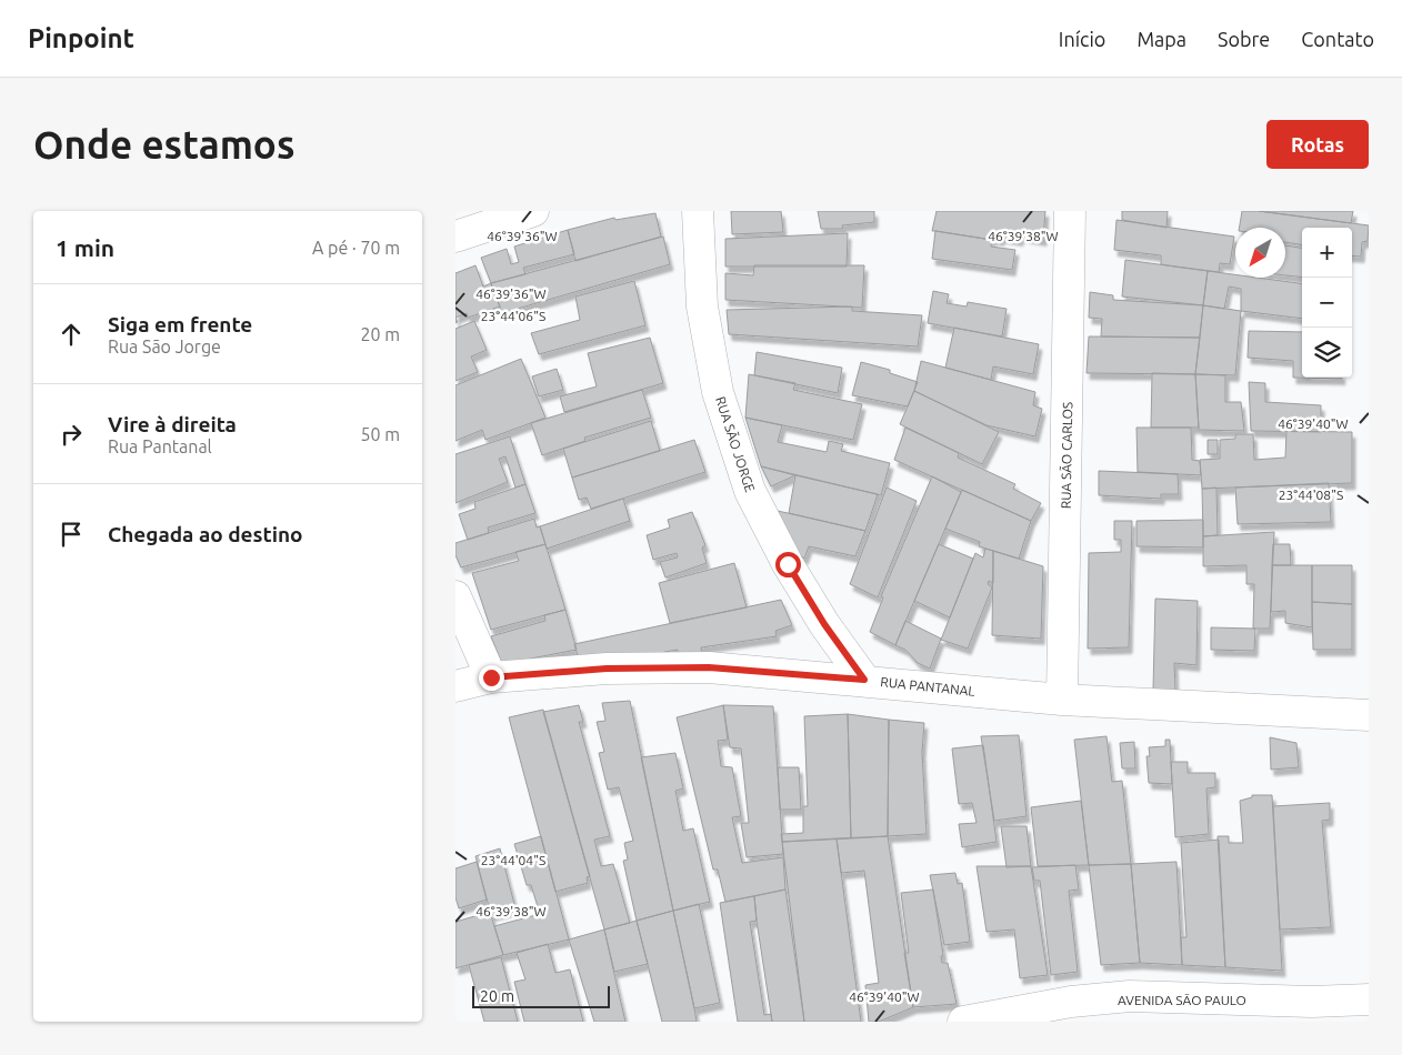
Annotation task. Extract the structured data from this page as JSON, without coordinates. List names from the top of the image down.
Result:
{
  "streets": {
    "street": [
      "RUA SÃO JORGE",
      "RUA SÃO CARLOS",
      "RUA PANTANAL",
      "AVENIDA SÃO PAULO"
    ]
  },
  "crossings": [
    ["RUA SÃO JORGE", "RUA PANTANAL"],
    ["RUA SÃO CARLOS", "RUA PANTANAL"]
  ],
  "scale_bar": "20 m",
  "north": "bottom left",
  "page": {
    "header": "Pinpoint",
    "nav": [
      "Início",
      "Mapa",
      "Sobre",
      "Contato"
    ],
    "buttons": "Rotas",
    "title": "Onde estamos",
    "heading": ["1 min", "A pé · 70 m"],
    "map_buttons": ["+", "−"],
    "list": [
      ["Siga em frente", "Rua São Jorge", "20 m"],
      ["Vire à direita", "Rua Pantanal", "50 m"],
      "Chegada ao destino"
    ],
    "scale": "20 m"
  },
  "coordinates": [
    "46°39'36\"W",
    "46°39'38\"W",
    "23°44'06\"S",
    "46°39'40\"W",
    "23°44'08\"S",
    "23°44'04\"S"
  ]
}
